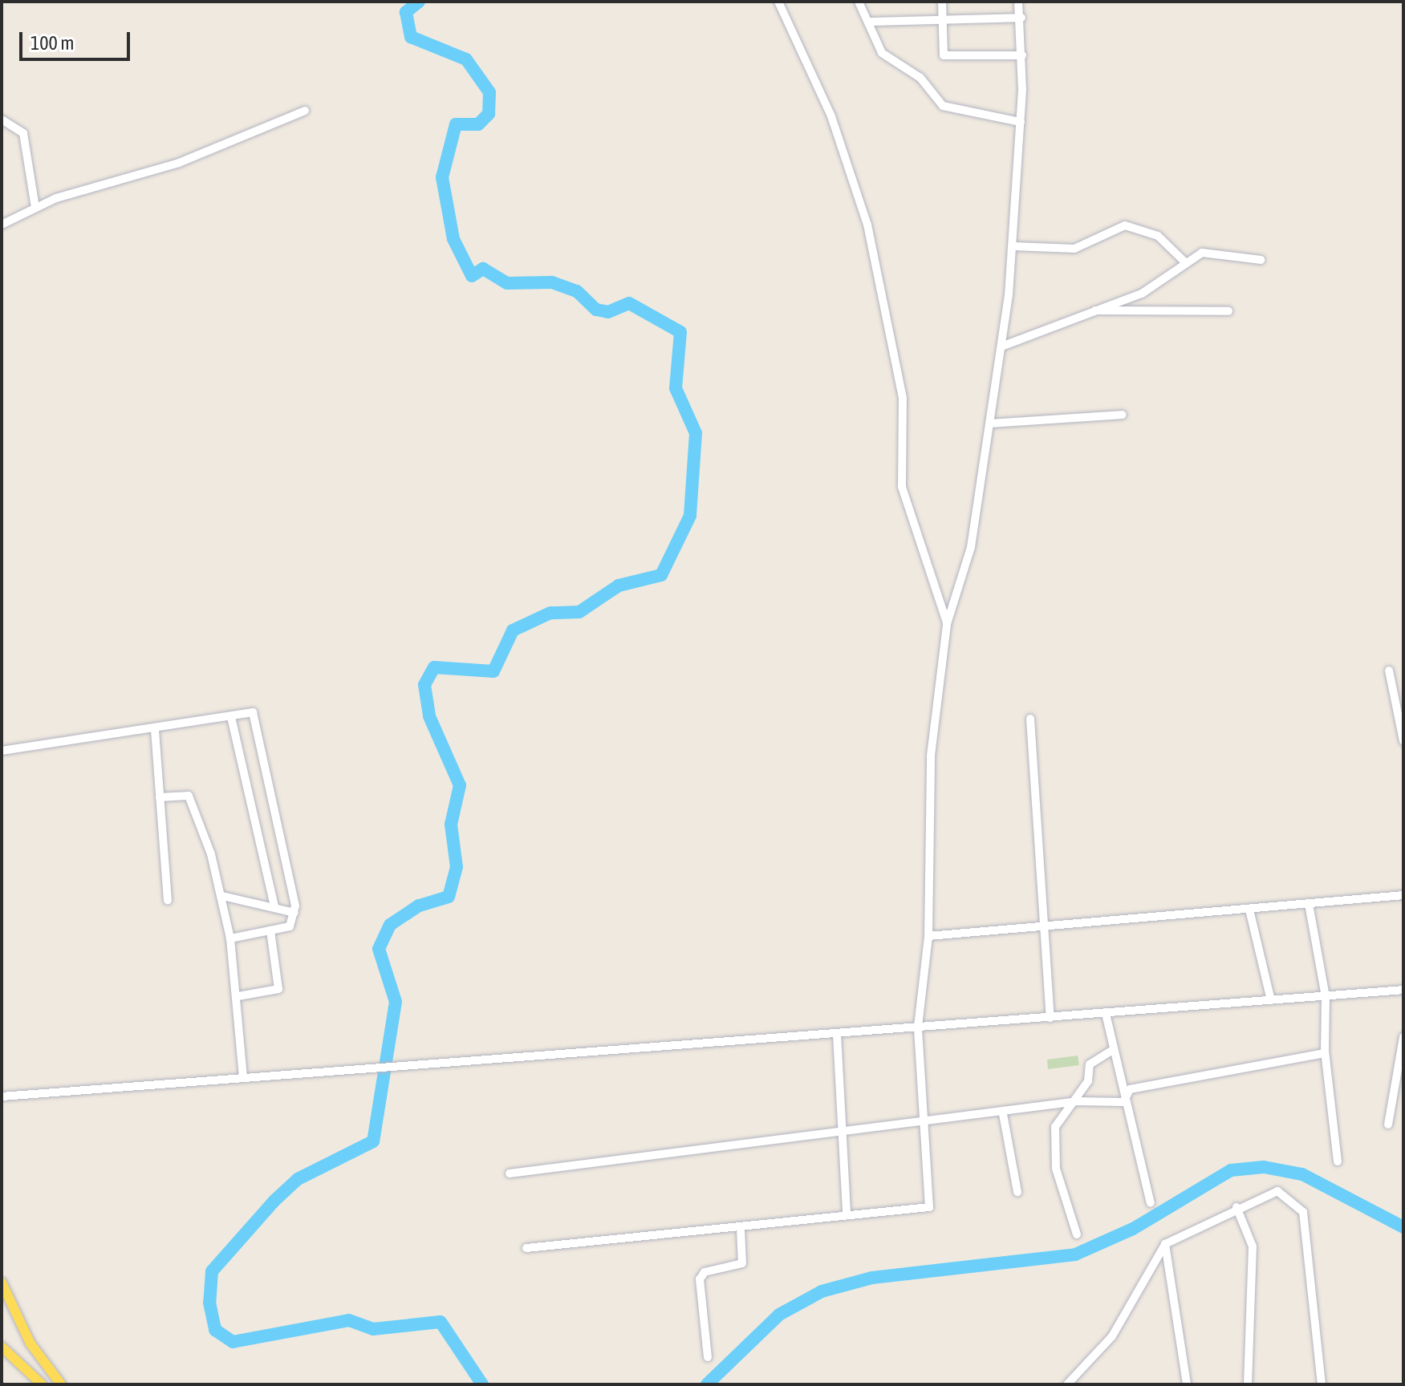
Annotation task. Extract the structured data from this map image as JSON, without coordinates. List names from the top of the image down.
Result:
{
  "scale_bar": "100 m"
}
